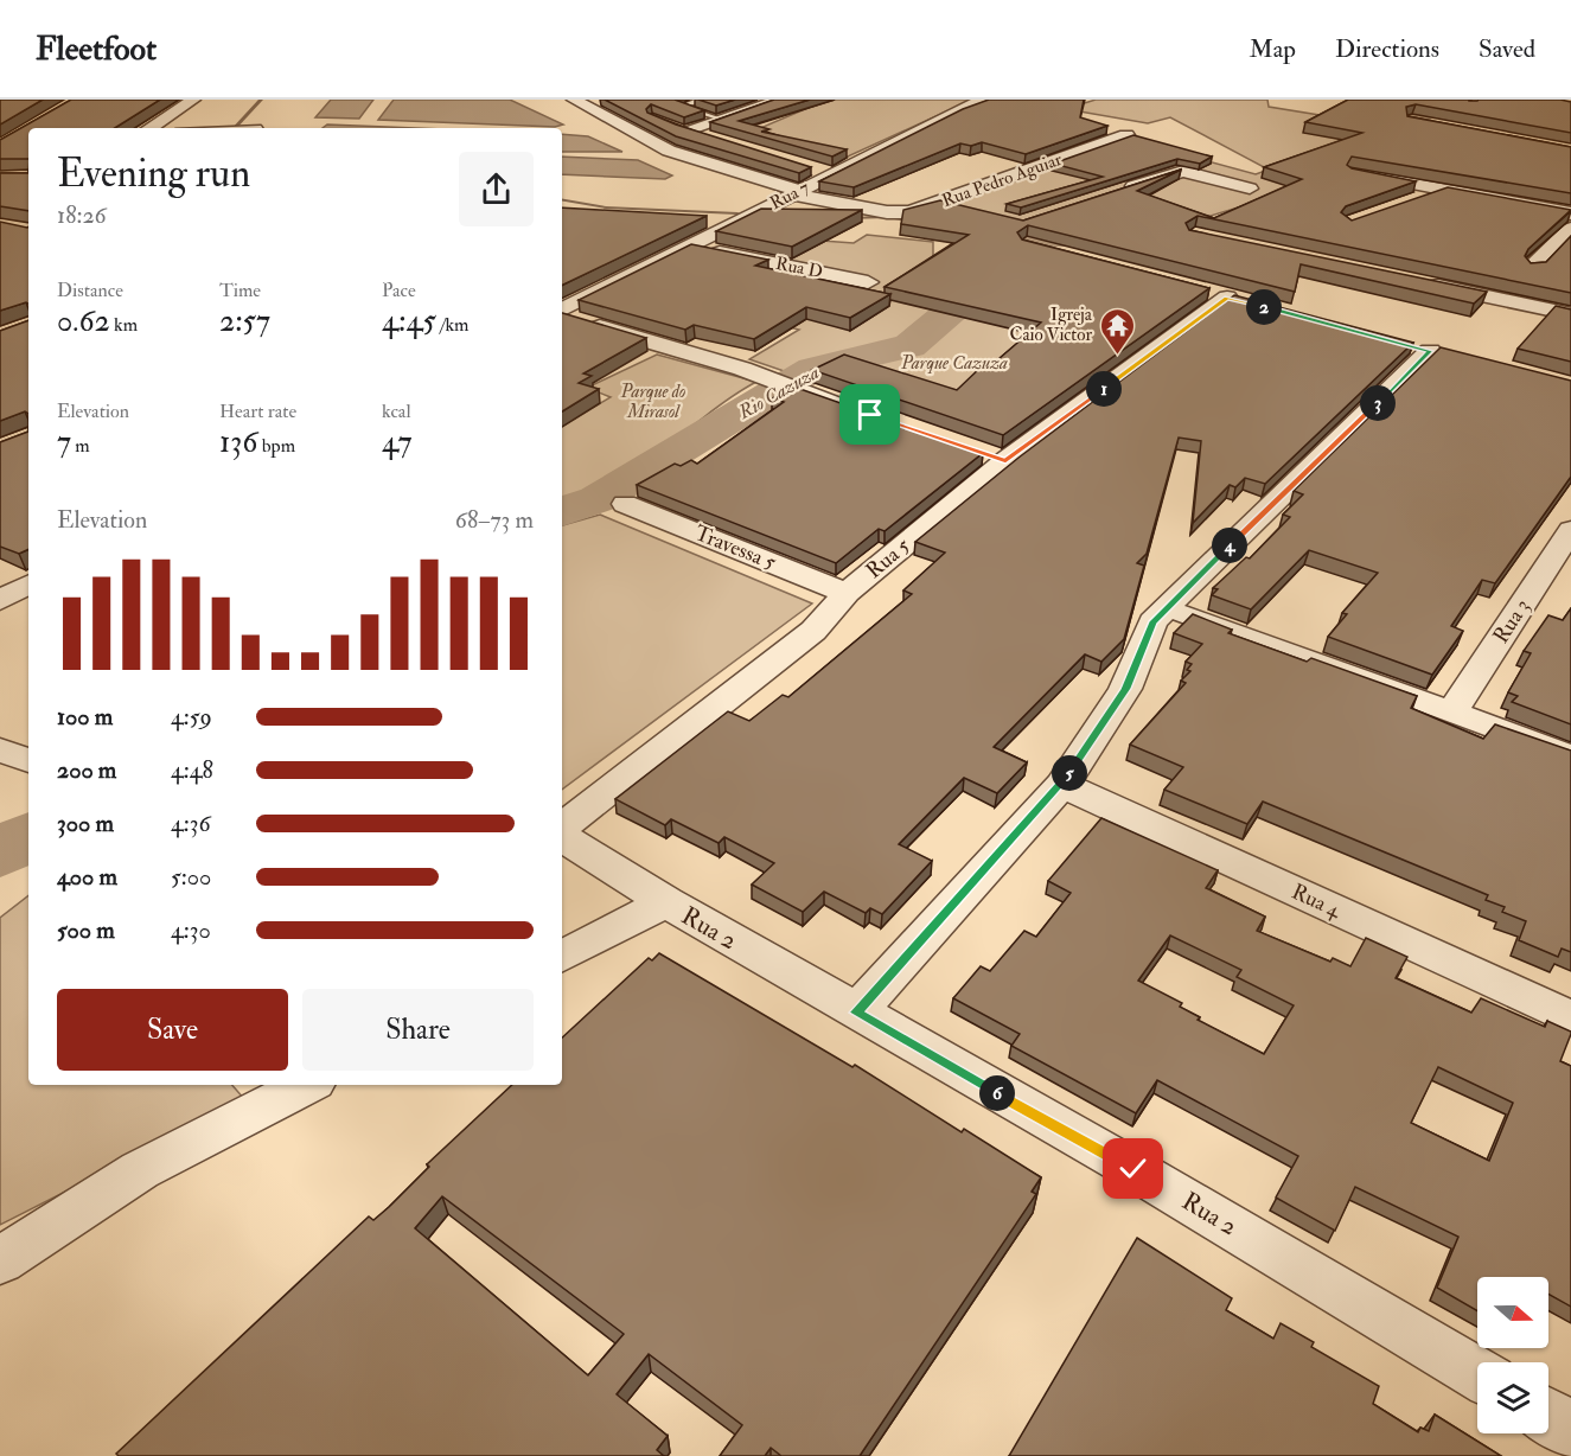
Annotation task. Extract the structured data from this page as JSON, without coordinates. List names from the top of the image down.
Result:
{
  "streets": {
    "street": [
      "Rua Pedro Aguiar",
      "Rua 7",
      "Rua D",
      "Travessa 5",
      "Rua 5",
      "Rua 3",
      "Rua 4",
      "Rua 2"
    ]
  },
  "crossings": [
    ["Rua Pedro Aguiar", "Rua 7"],
    ["Rua 7", "Rua D"],
    ["Travessa 5", "Rua 5"]
  ],
  "water": ["Rio Cazuza"],
  "parks": ["Parque Cazuza", "Parque do Mirasol"],
  "places": {
    "temple": ["Igreja Caio Victor"]
  },
  "north": "right",
  "page": {
    "header": "Fleetfoot",
    "nav": ["Map", "Directions", "Saved"],
    "heading": ["Evening run", "18:26"],
    "stats": [
      ["Distance", "0.62 km"],
      ["Time", "2:57"],
      ["Pace", "4:45 /km"],
      ["Elevation", "7 m"],
      ["Heart rate", "136 bpm"],
      ["kcal", "47"]
    ],
    "pins": [
      "2",
      "1",
      "3",
      "4",
      "5",
      "6"
    ],
    "chart": ["Elevation", "68–73 m"],
    "list": [
      {
        "name": "100 m",
        "note": "4:59"
      },
      {
        "name": "200 m",
        "note": "4:48"
      },
      {
        "name": "300 m",
        "note": "4:36"
      },
      {
        "name": "400 m",
        "note": "5:00"
      },
      {
        "name": "500 m",
        "note": "4:30"
      }
    ],
    "buttons": ["Save", "Share"]
  }
}
